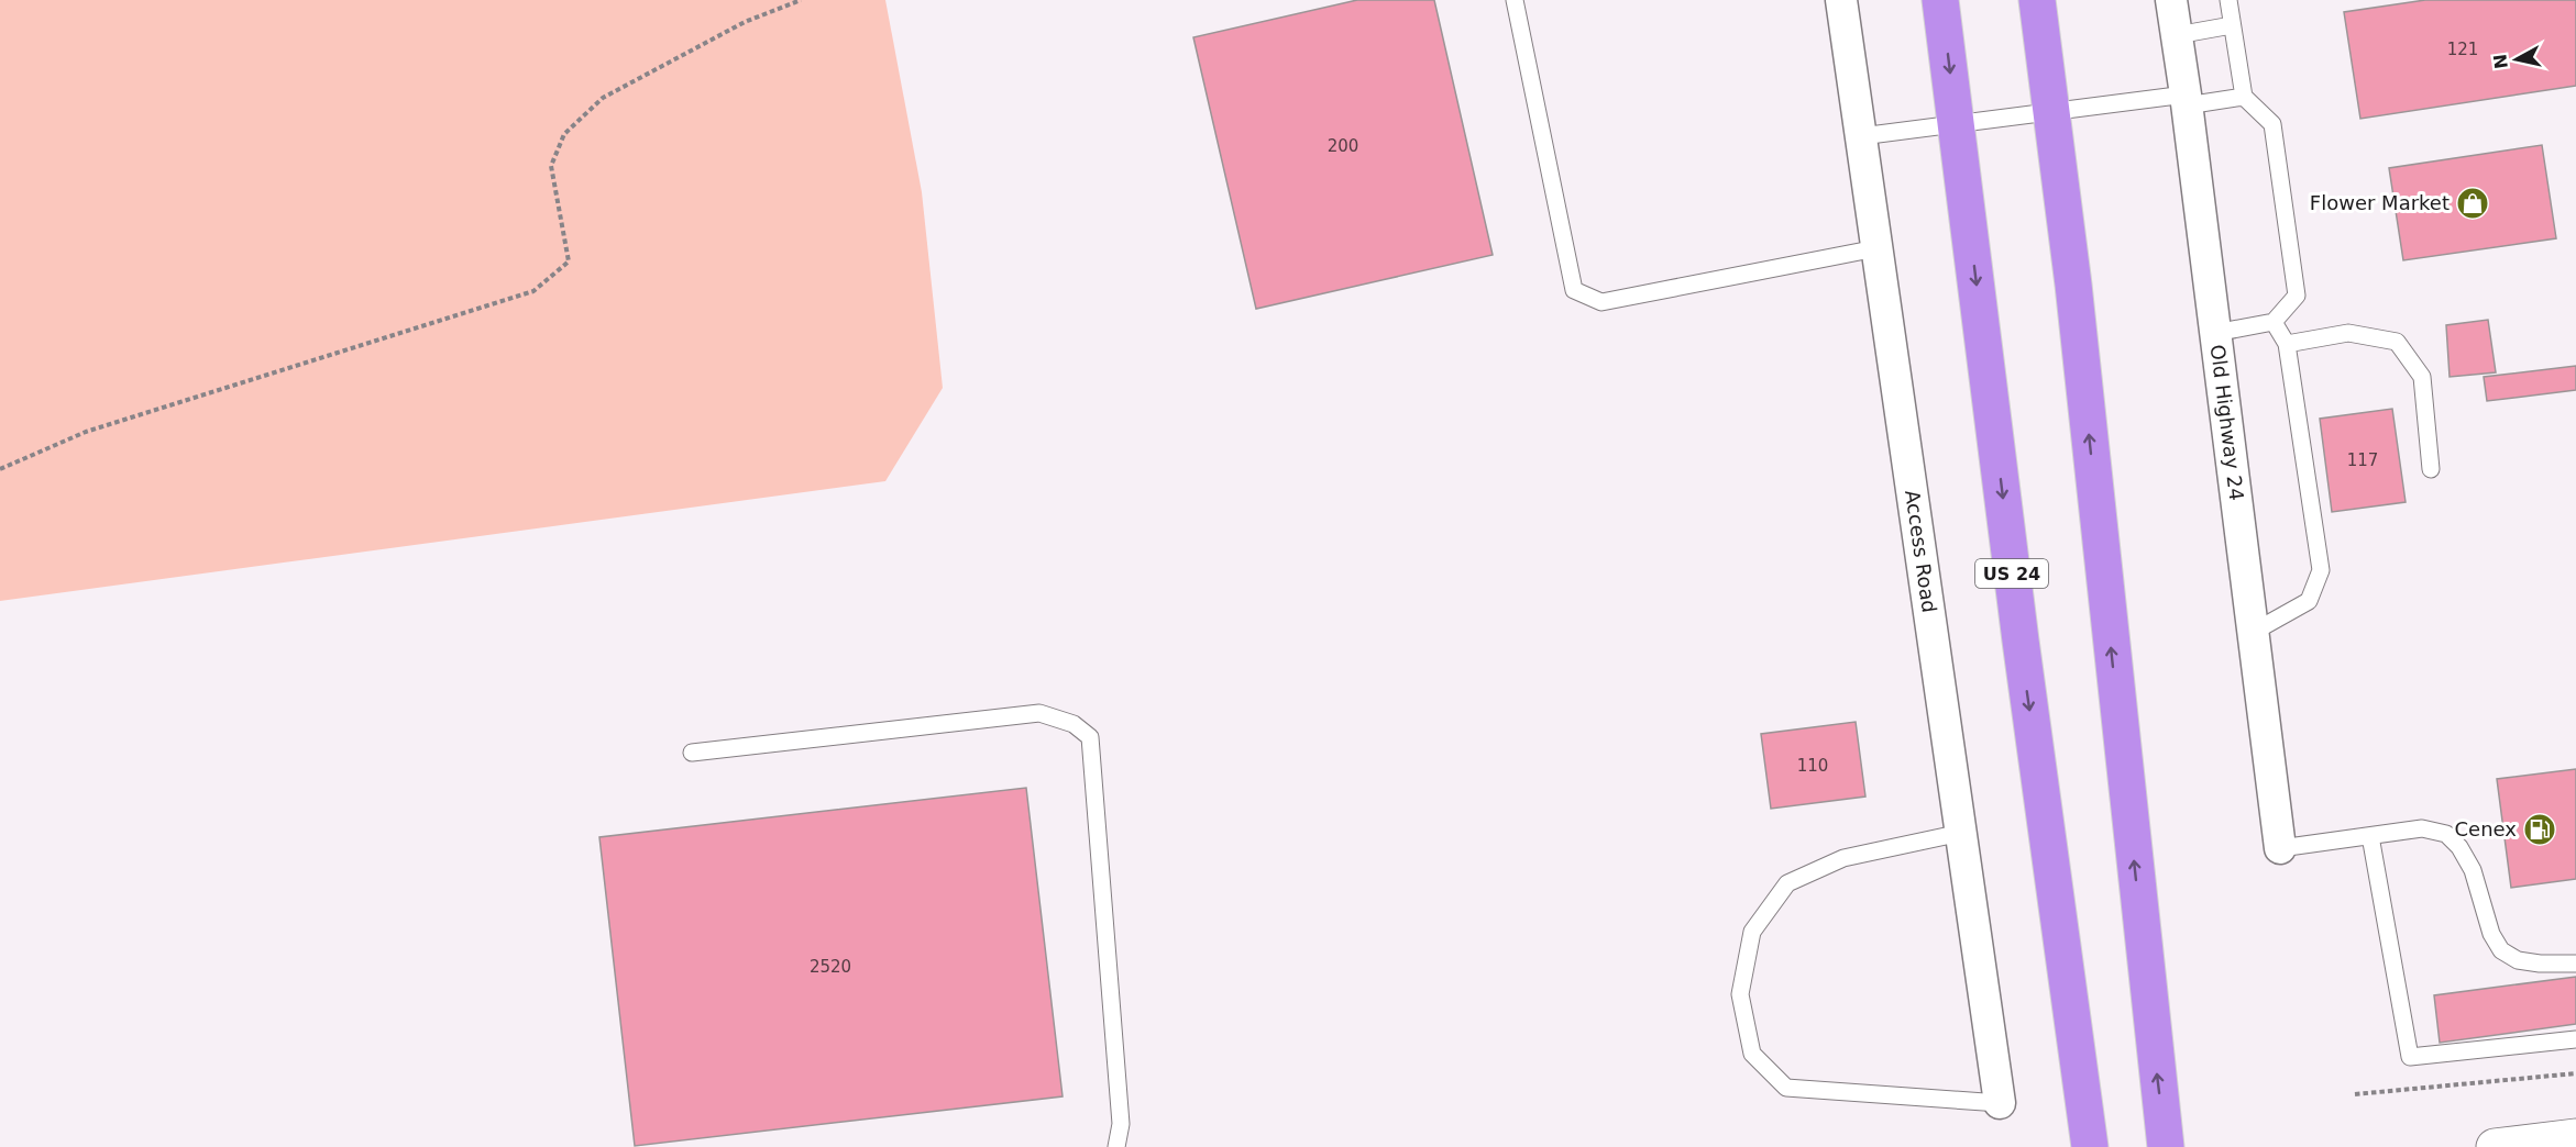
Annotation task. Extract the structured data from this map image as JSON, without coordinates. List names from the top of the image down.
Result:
{
  "streets": {
    "highway": ["US 24"],
    "street": ["Old Highway 24", "Access Road"]
  },
  "places": {
    "shop": ["Flower Market"],
    "fuel station": ["Cenex"]
  },
  "house_numbers": [
    "121",
    "200",
    "117",
    "110",
    "2520"
  ],
  "north": "left"
}
